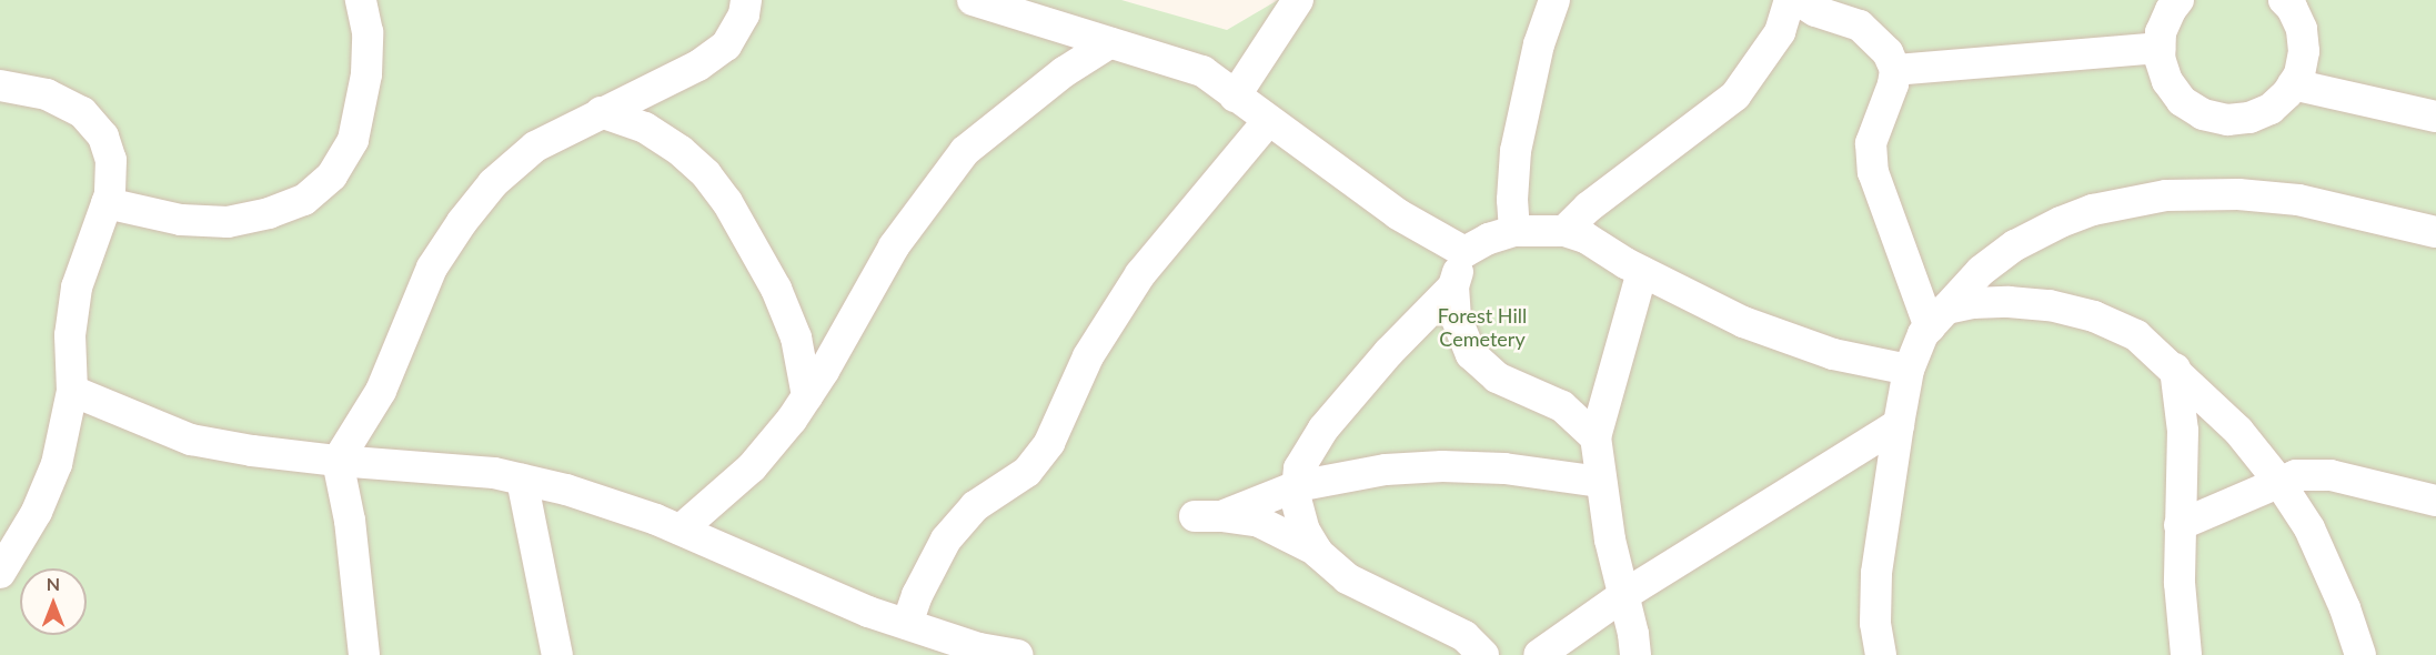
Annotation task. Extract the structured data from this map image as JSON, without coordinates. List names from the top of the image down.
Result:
{
  "parks": ["Forest Hill Cemetery"],
  "north": "top"
}
